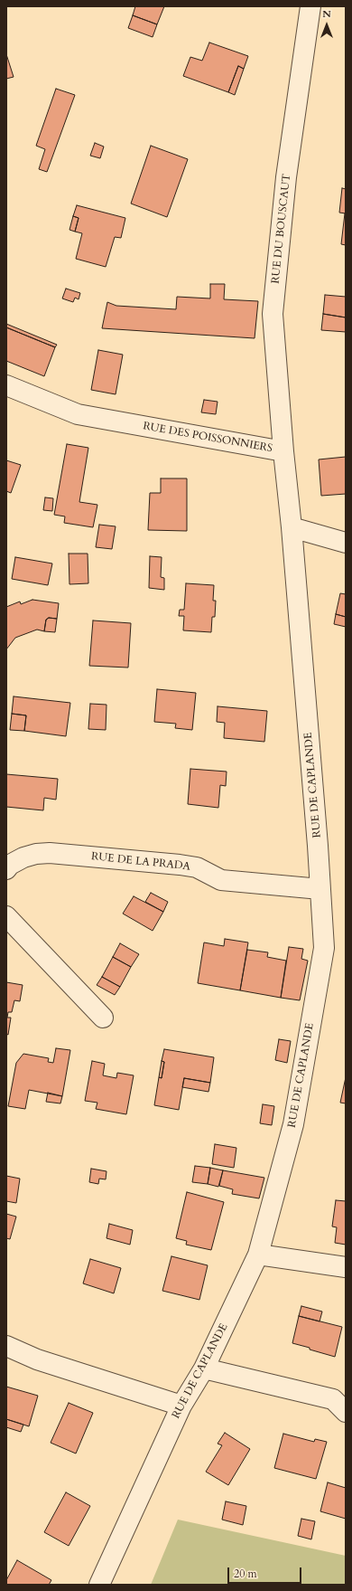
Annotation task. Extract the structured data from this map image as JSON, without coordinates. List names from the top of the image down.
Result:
{
  "streets": {
    "street": [
      "RUE DU BOUSCAUT",
      "RUE DES POISSONNIERS",
      "RUE DE CAPLANDE",
      "RUE DE LA PRADA"
    ]
  },
  "crossings": [
    ["RUE DU BOUSCAUT", "RUE DES POISSONNIERS"],
    ["RUE DES POISSONNIERS", "RUE DE CAPLANDE"],
    ["RUE DE CAPLANDE", "RUE DE LA PRADA"]
  ],
  "scale_bar": "20 m",
  "north": "top"
}
